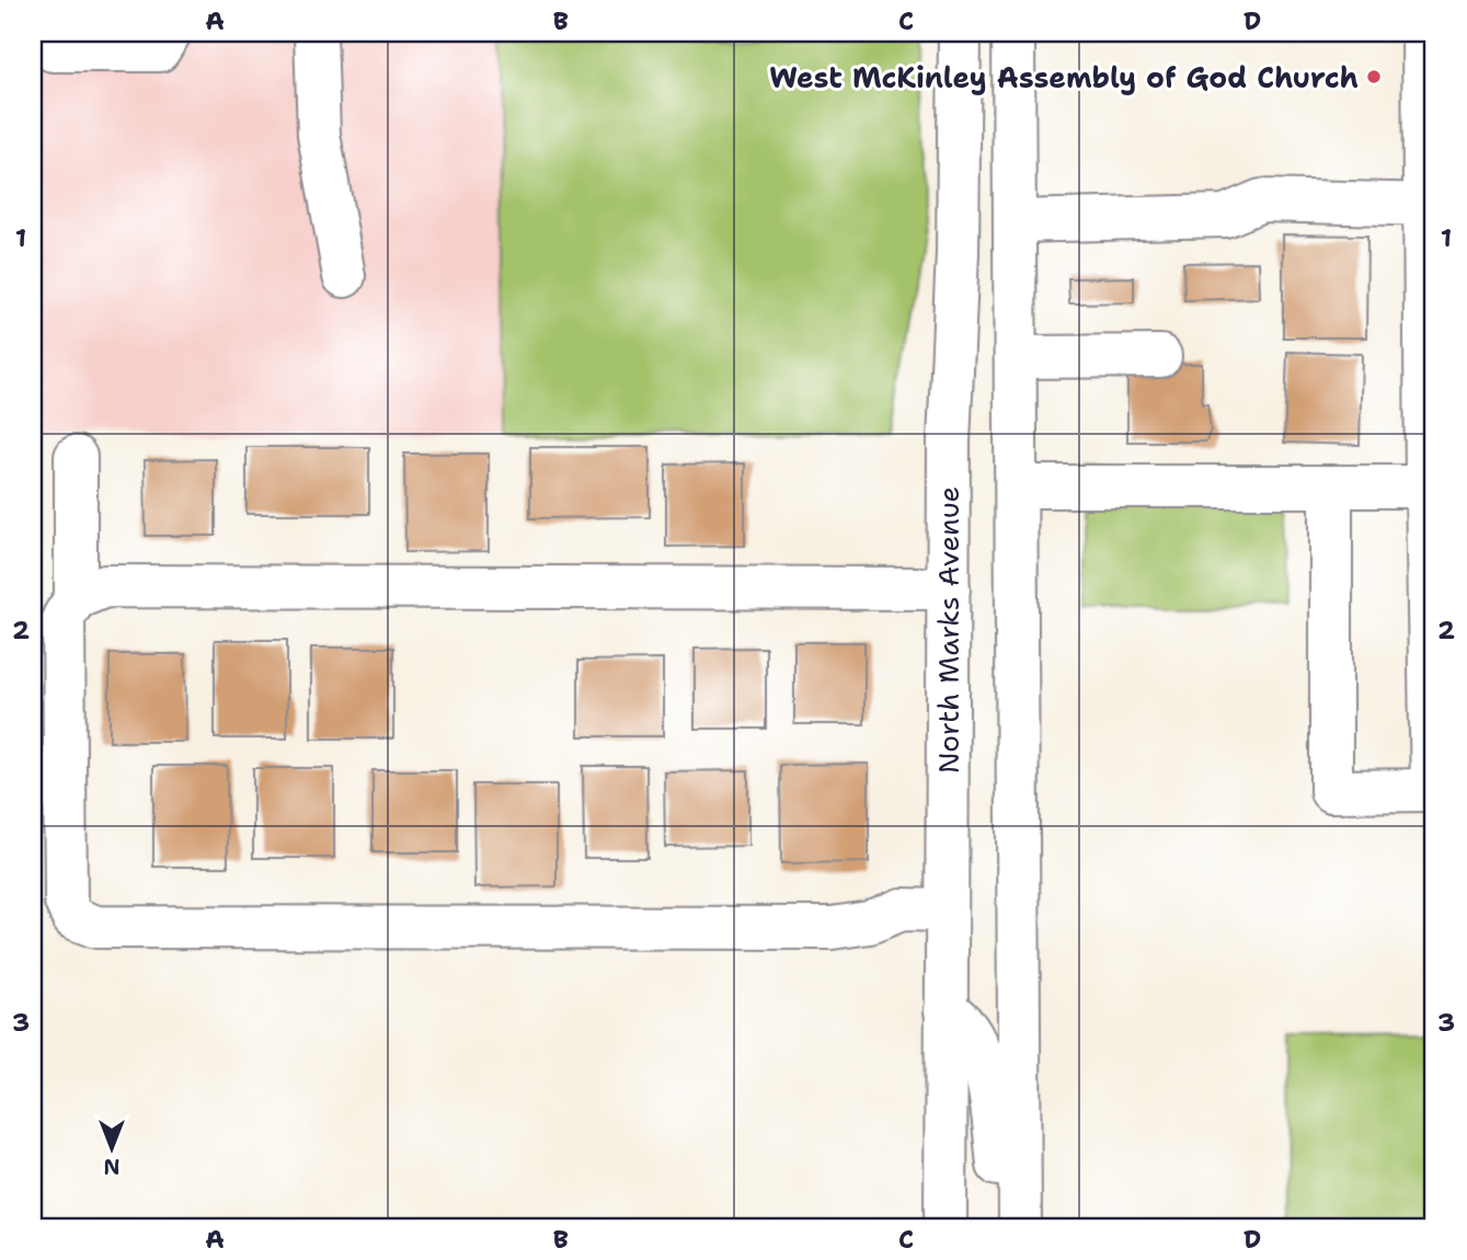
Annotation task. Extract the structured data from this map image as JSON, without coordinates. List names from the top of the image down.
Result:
{
  "streets": {
    "main road": ["North Marks Avenue"]
  },
  "places": ["West McKinley Assembly of God Church"],
  "north": "bottom",
  "grid": {
    "columns": [
      "A",
      "B",
      "C",
      "D"
    ],
    "rows": ["1", "2", "3"]
  }
}
